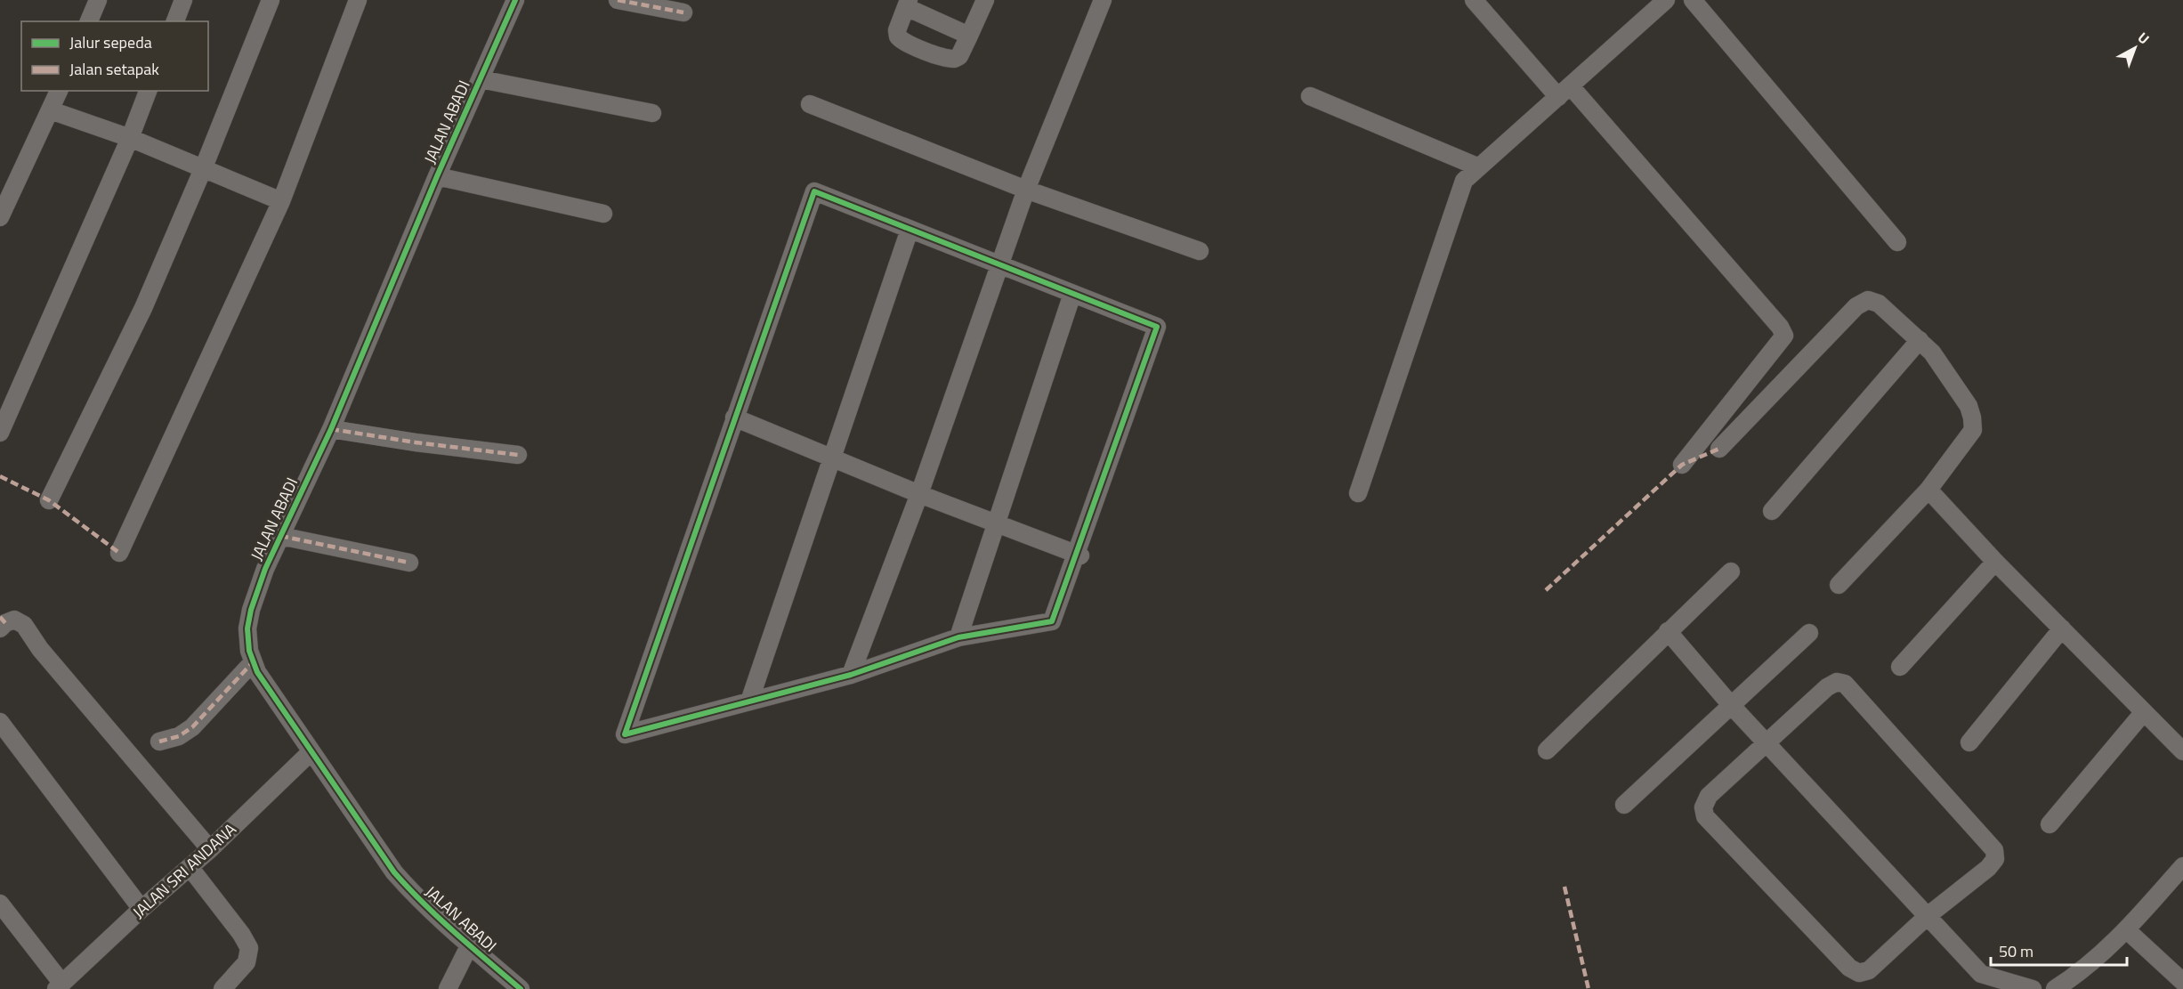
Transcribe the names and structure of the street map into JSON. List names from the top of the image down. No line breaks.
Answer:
{"streets":{"street":["JALAN ABADI","JALAN SRI ANDANA"]},"crossings":[["JALAN ABADI","JALAN SRI ANDANA"]],"legend":["Jalur sepeda","Jalan setapak"],"scale_bar":"50 m","north":"top right"}
